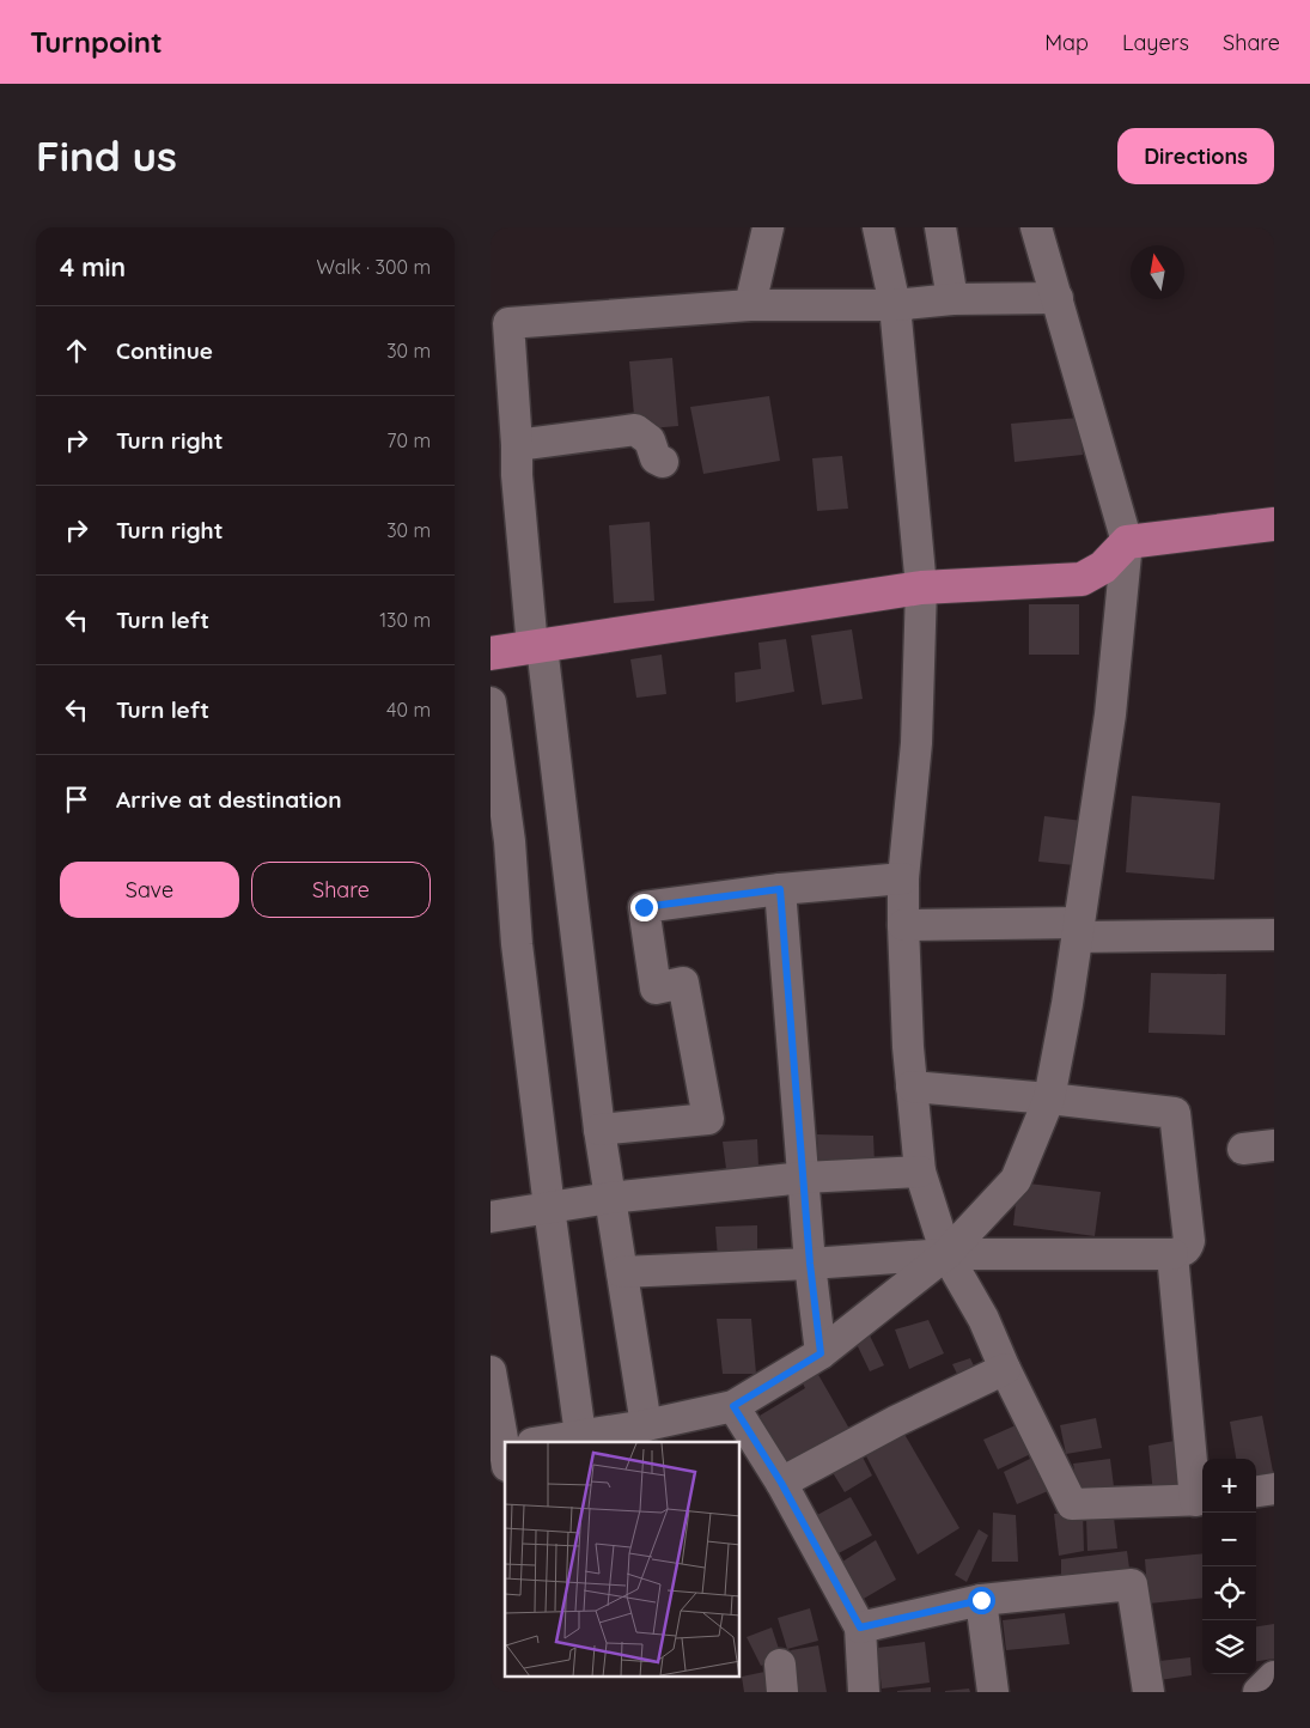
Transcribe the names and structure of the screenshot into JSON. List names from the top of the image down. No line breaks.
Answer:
{"north":"top","page":{"header":"Turnpoint","nav":["Map","Layers","Share"],"buttons":["Directions",["Save","Share"]],"title":"Find us","heading":["4 min","Walk · 300 m"],"list":[["Continue","30 m"],["Turn right","70 m"],["Turn right","30 m"],["Turn left","130 m"],["Turn left","40 m"],"Arrive at destination"],"map_buttons":["+","−"]}}
